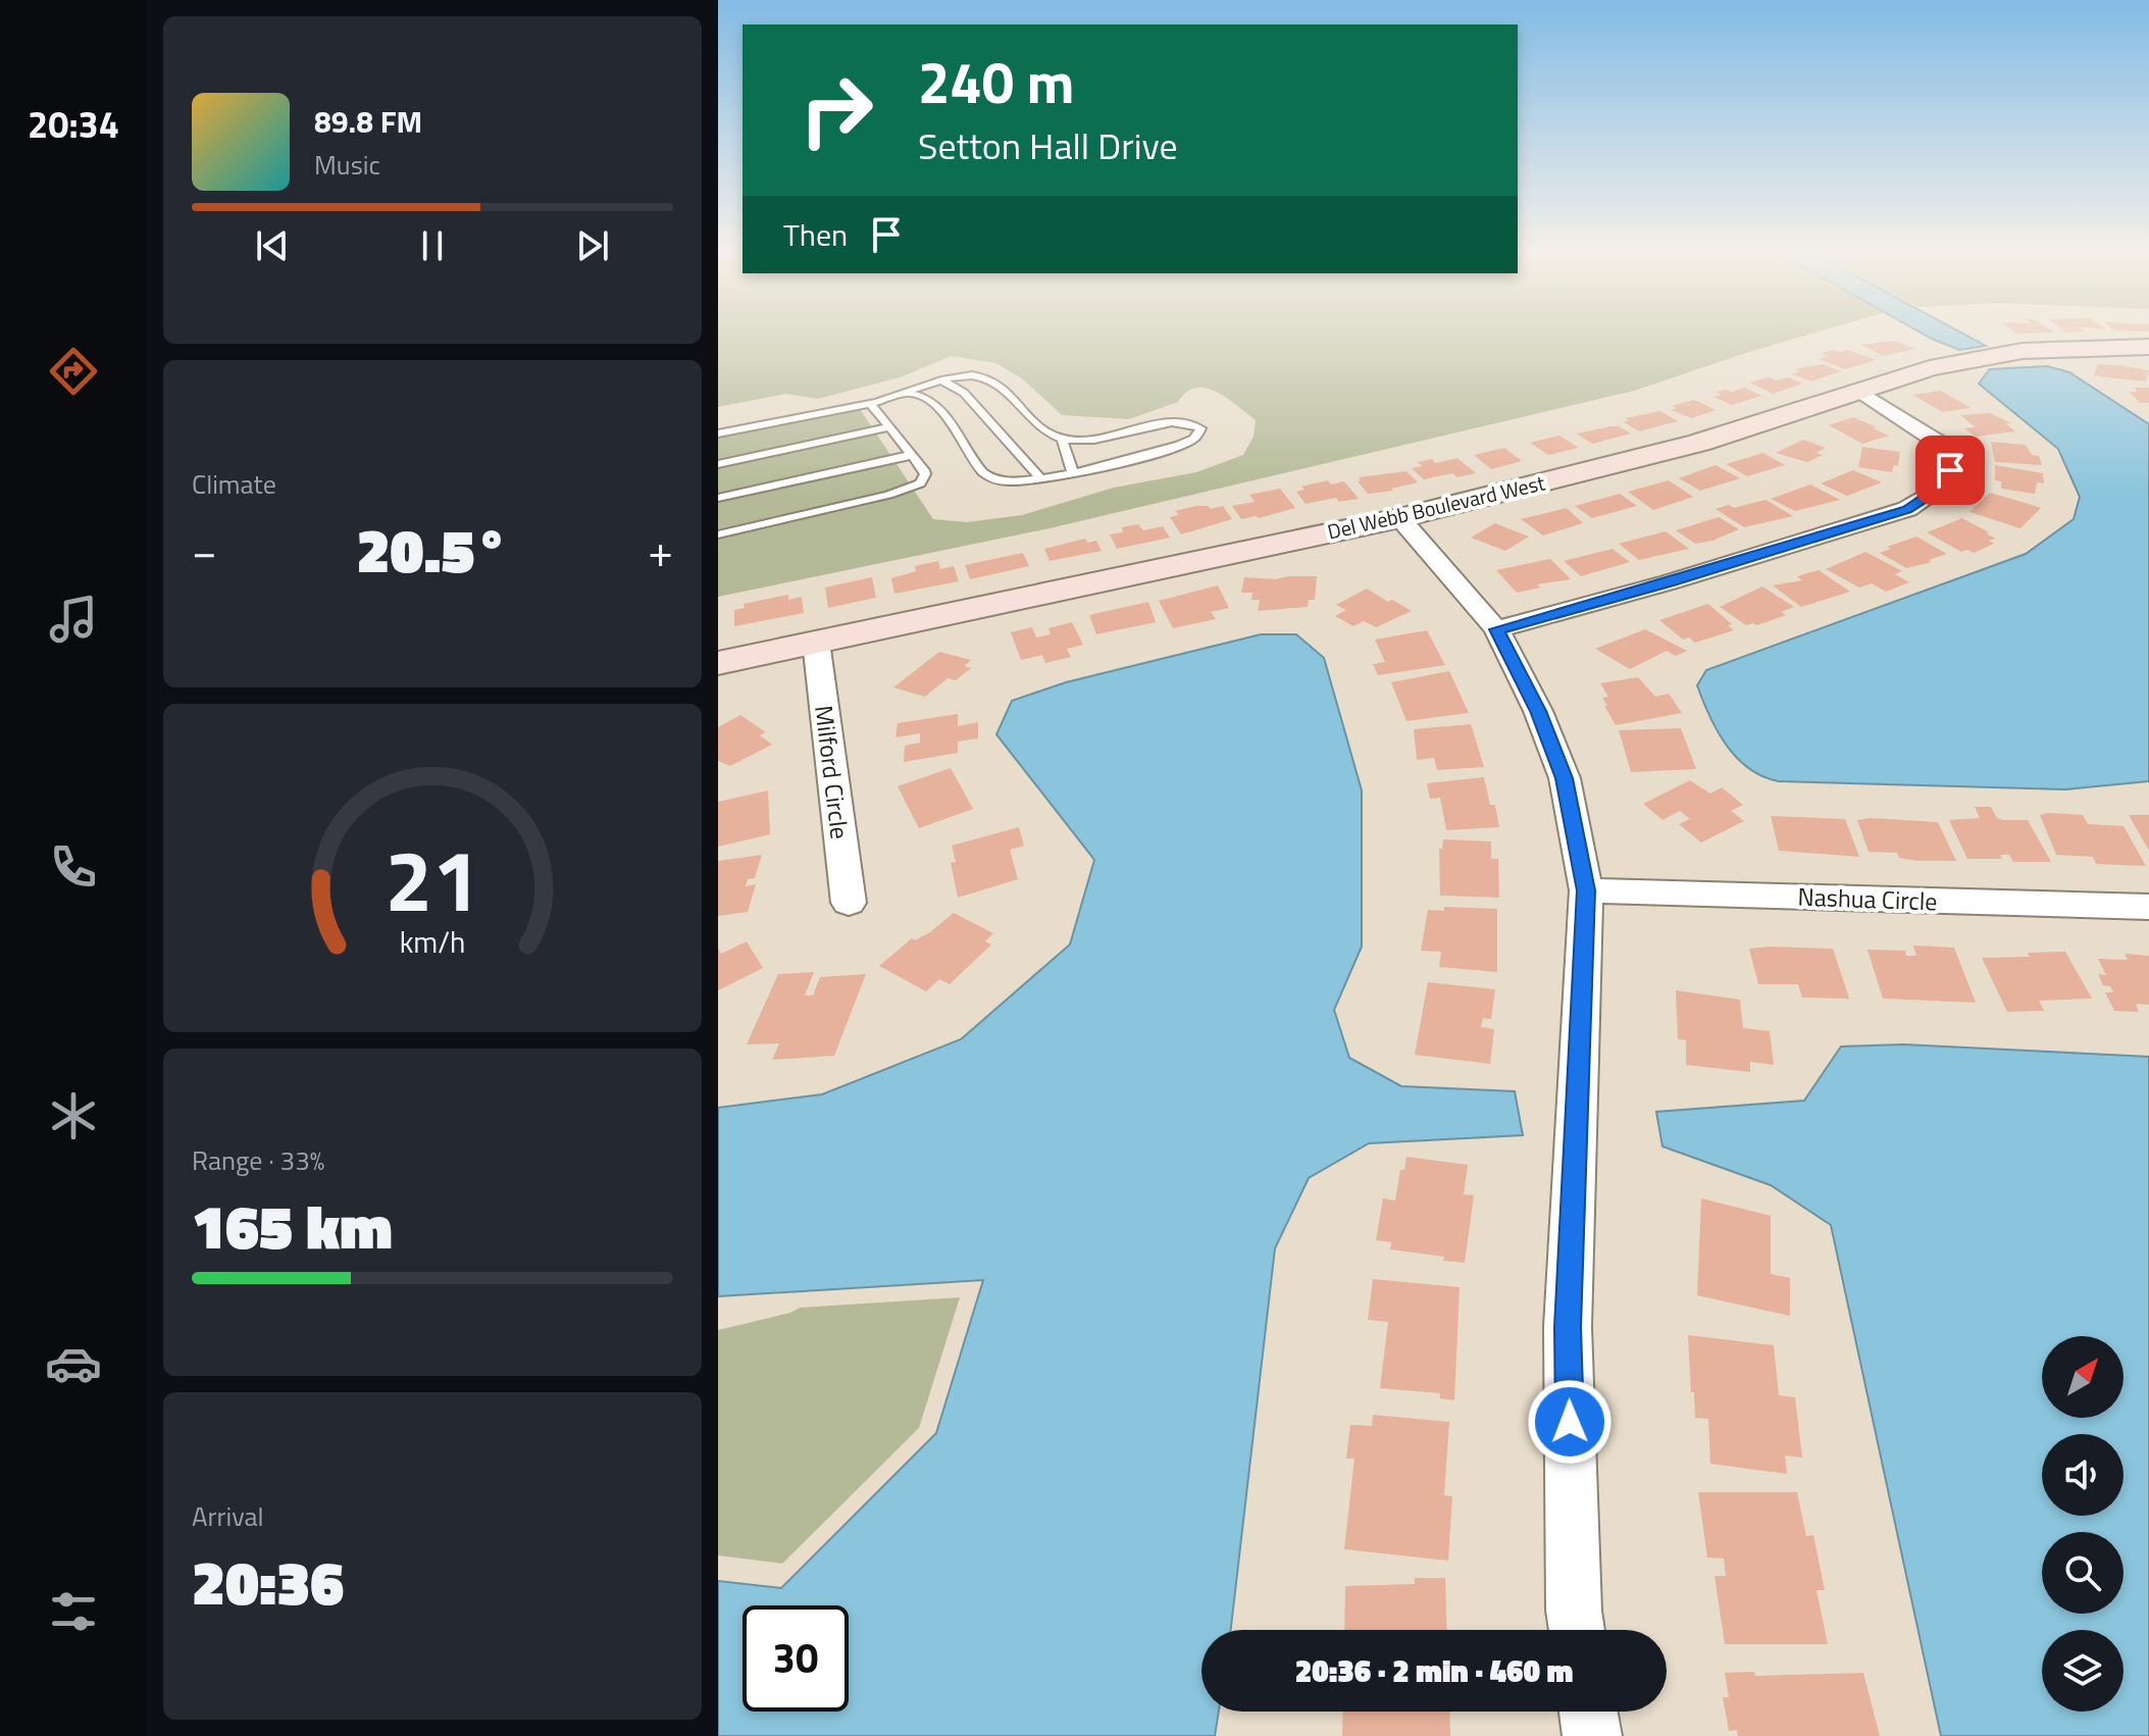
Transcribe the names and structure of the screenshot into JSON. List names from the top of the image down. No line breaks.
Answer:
{"streets":{"street":["Del Webb Boulevard West","Milford Circle","Nashua Circle"]},"crossings":[["Del Webb Boulevard West","Milford Circle"]],"north":"top right","page":{"tabs":"20:34","turn":["240 m","Setton Hall Drive"],"song":["89.8 FM","Music"],"then":"Then","tile":["Climate",["Range · 33%","165 km"],["Arrival","20:36"]],"heat":["−","20.5°","+"],"limit":"30","trip":"20:36 · 2 min · 460 m","gauge":["21","km/h"]}}
